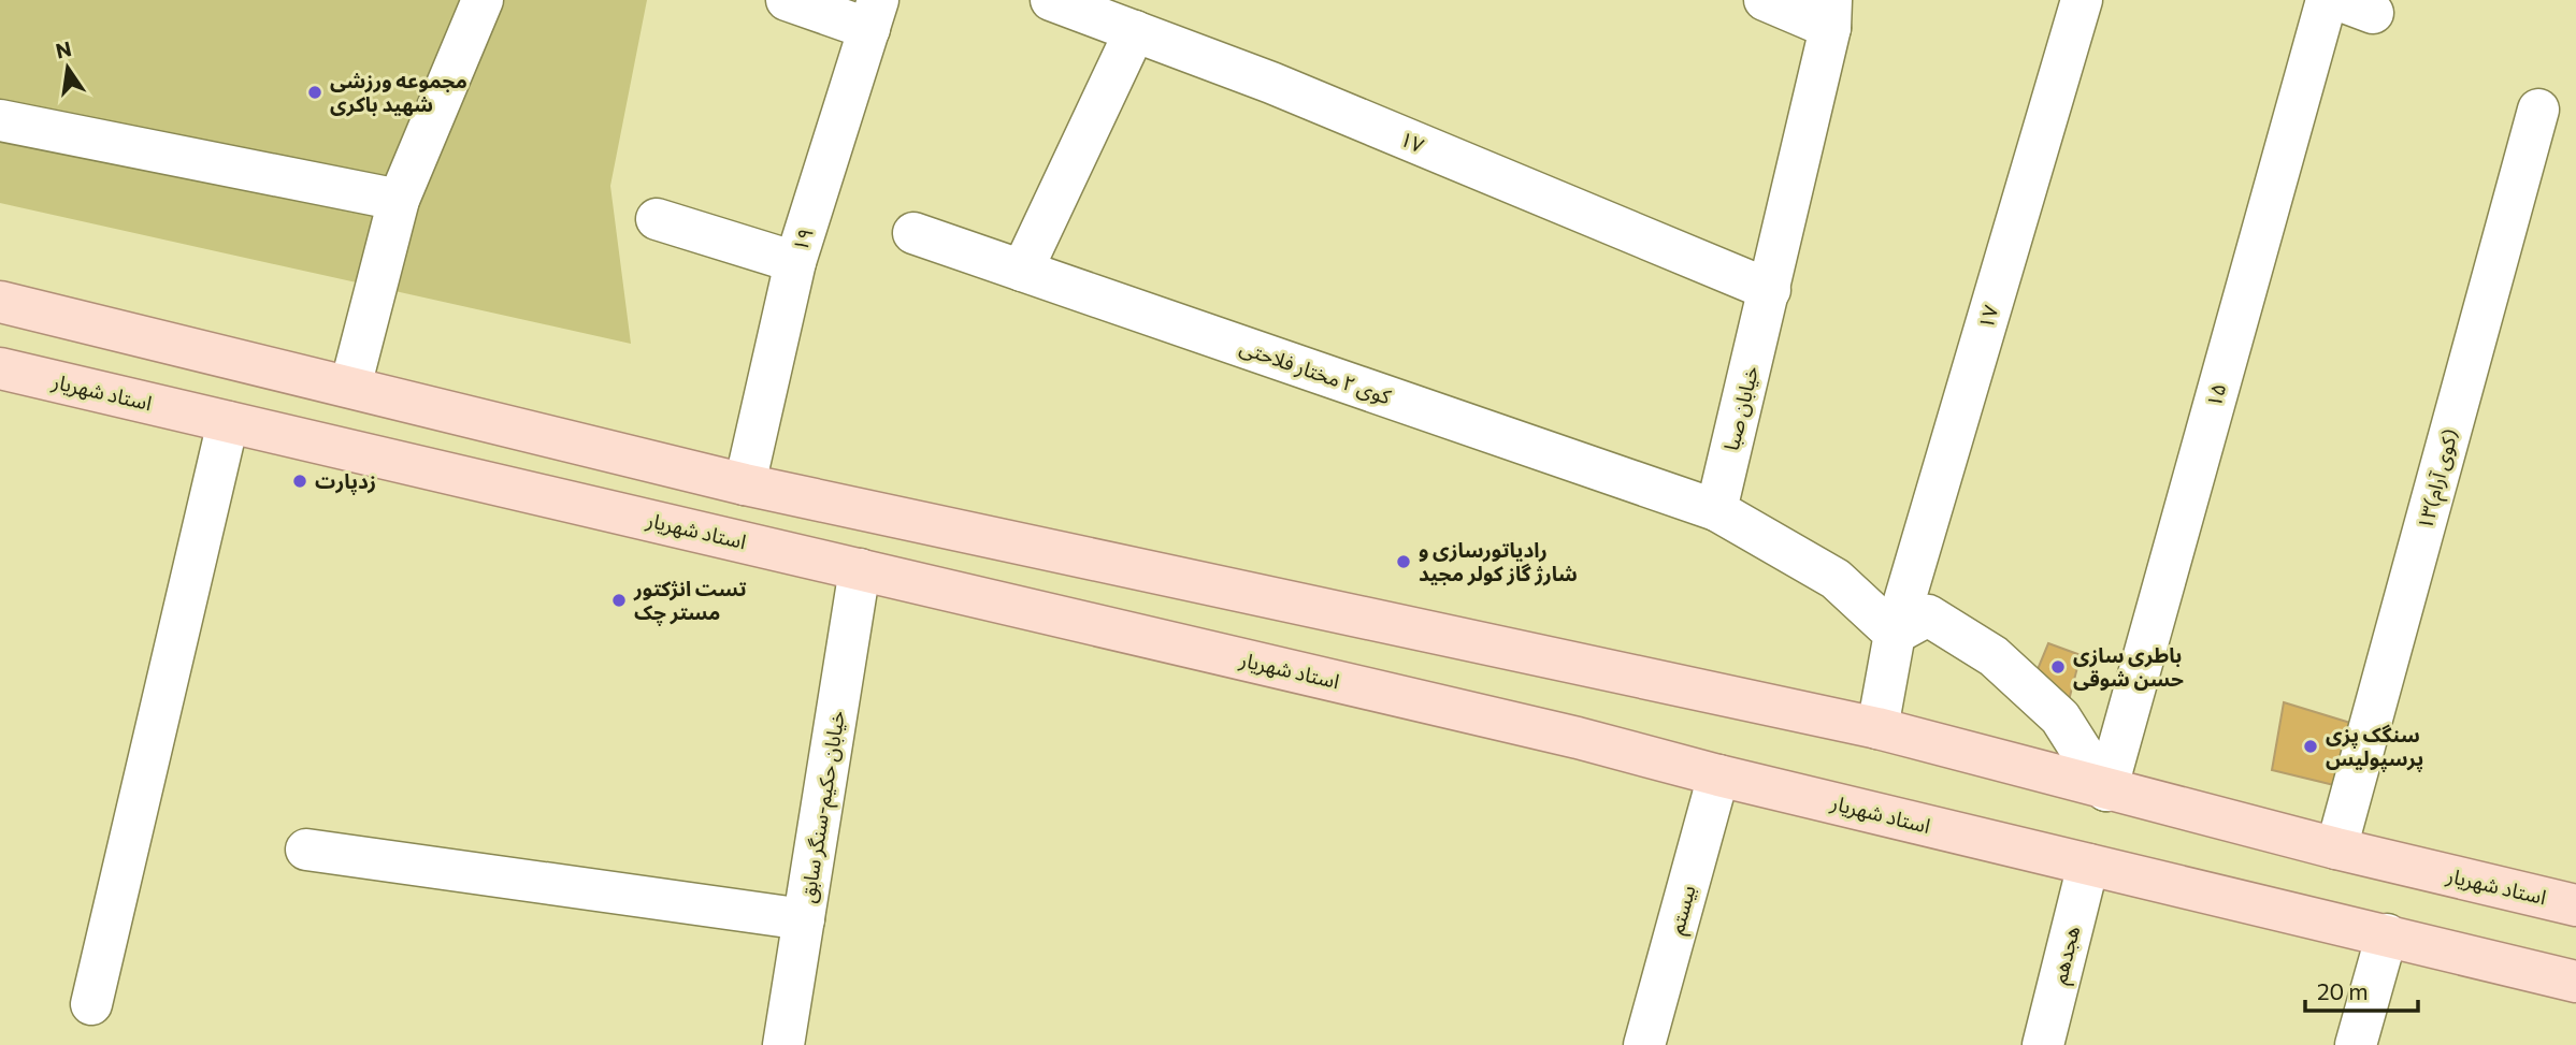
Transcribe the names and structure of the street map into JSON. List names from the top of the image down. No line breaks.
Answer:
{"streets":{"main road":["استاد شهریار"],"street":["۱۷","۱۹","کوی ۲ مختار فلاحتی","۱۵","خیابان صبا","۱۳(کوی آرام)","خیابان حکیم-سنگر سابق","بیستم","هجدهم"]},"crossings":[["۱۷","خیابان صبا"],["۱۹","استاد شهریار"],["کوی ۲ مختار فلاحتی","خیابان صبا"],["استاد شهریار","۱۵"],["استاد شهریار","۱۳(کوی آرام)"],["استاد شهریار","خیابان حکیم-سنگر سابق"],["استاد شهریار","بیستم"],["استاد شهریار","هجدهم"]],"places":["مجموعه ورزشی شهید باکری","زدپارت","رادیاتورسازی و شارژ گاز کولر مجید","تست انژکتور مستر چک","باطری سازی حسن شوقی","سنگک پزی پرسپولیس"],"scale_bar":"20 m","north":"top"}
